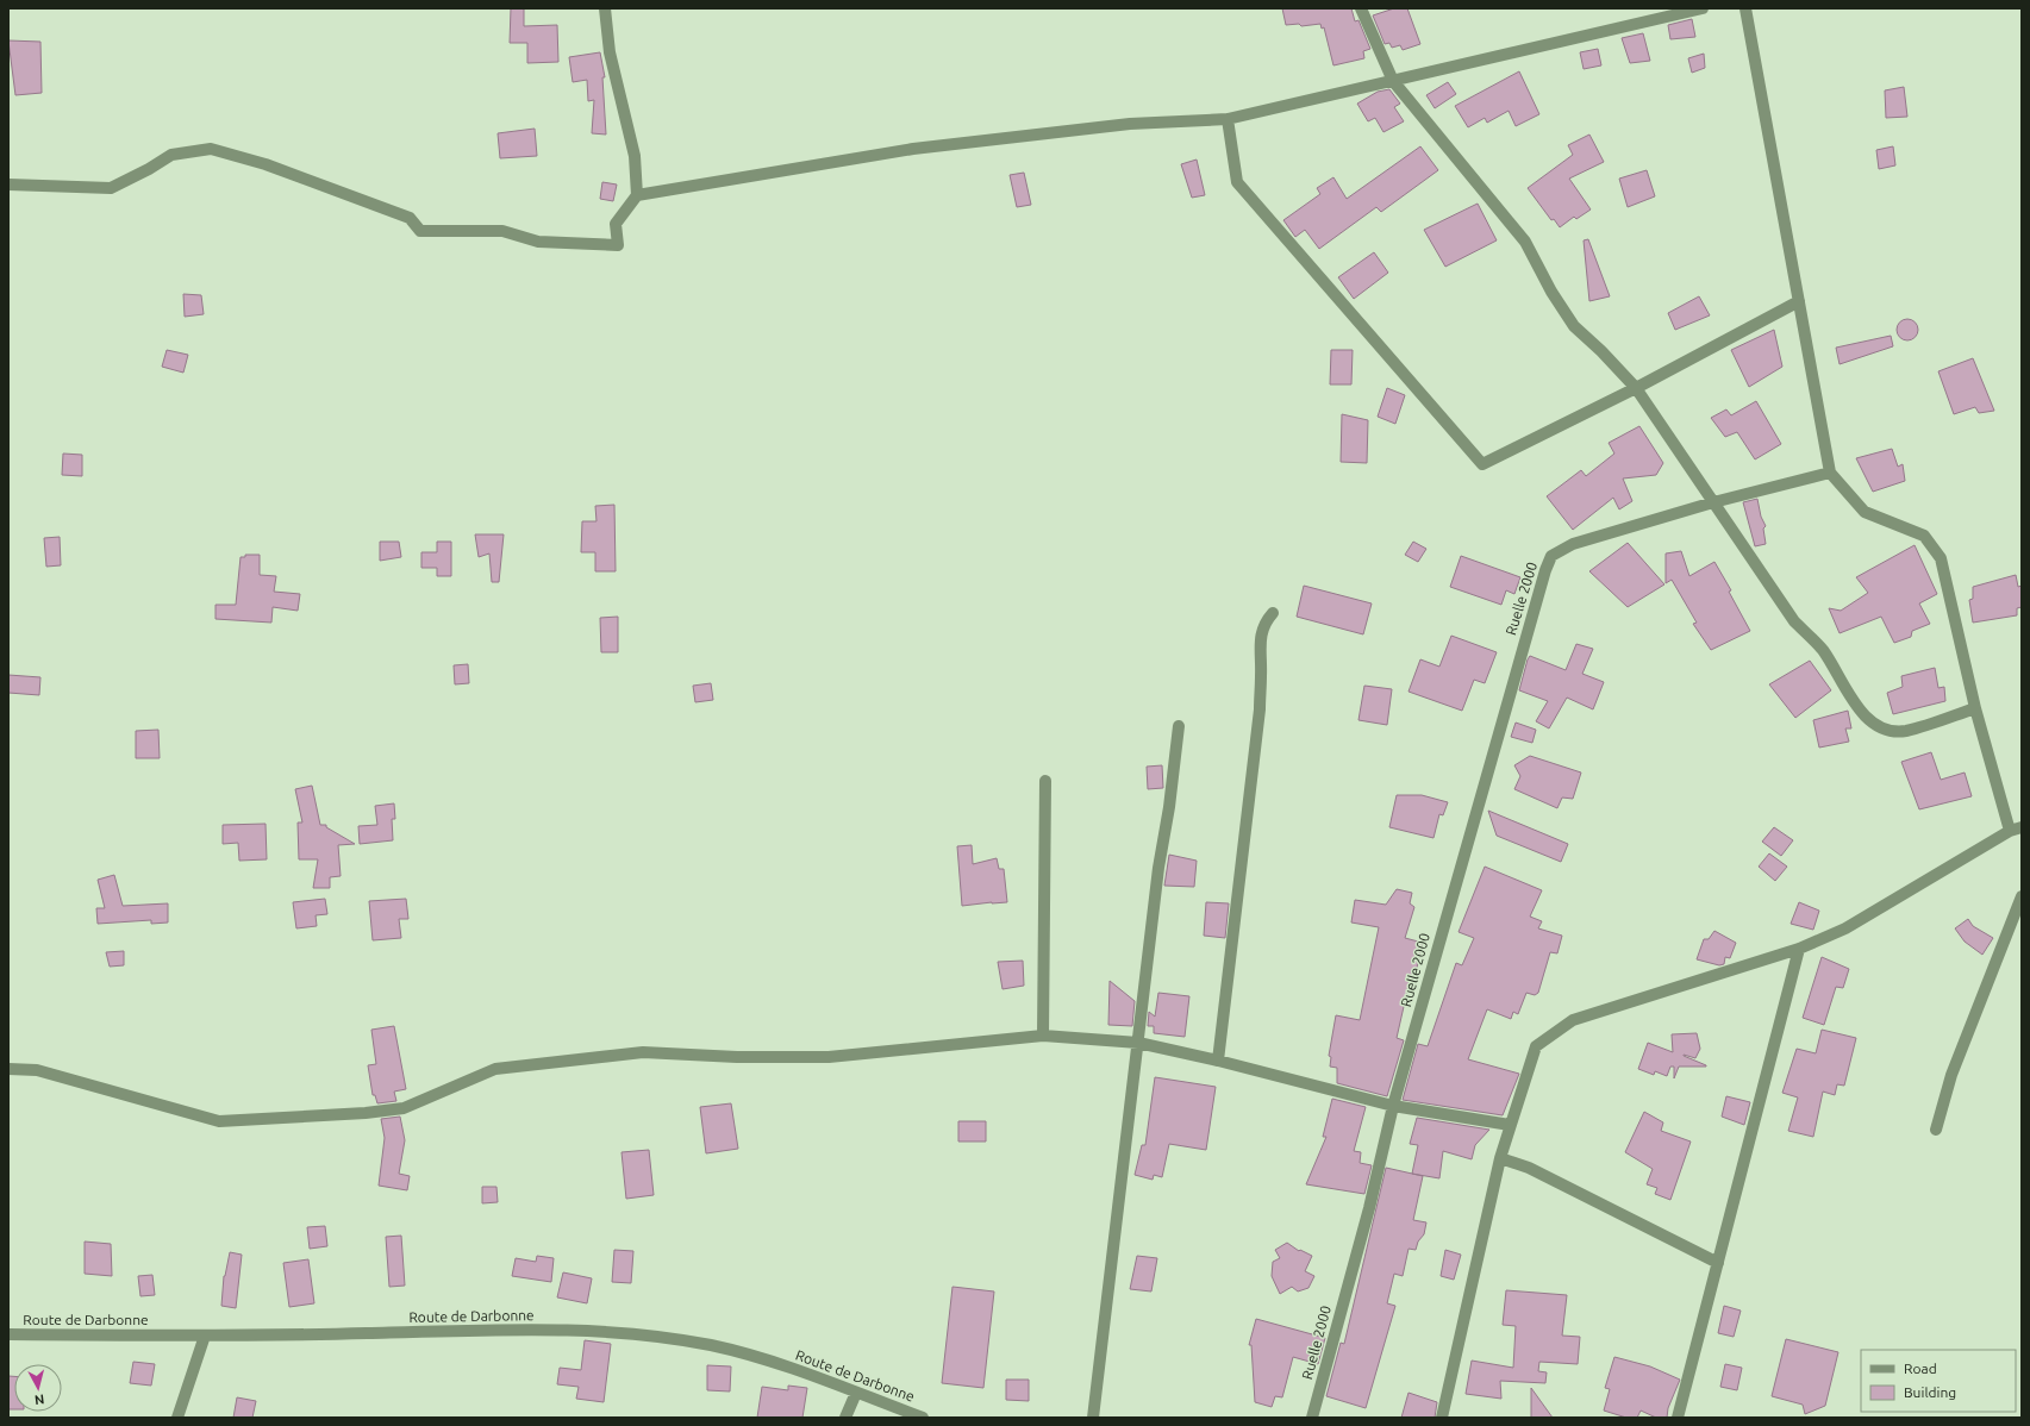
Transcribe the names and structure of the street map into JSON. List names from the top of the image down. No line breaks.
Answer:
{"streets":{"street":["Ruelle 2000","Route de Darbonne"]},"legend":["Road","Building"],"north":"bottom"}
